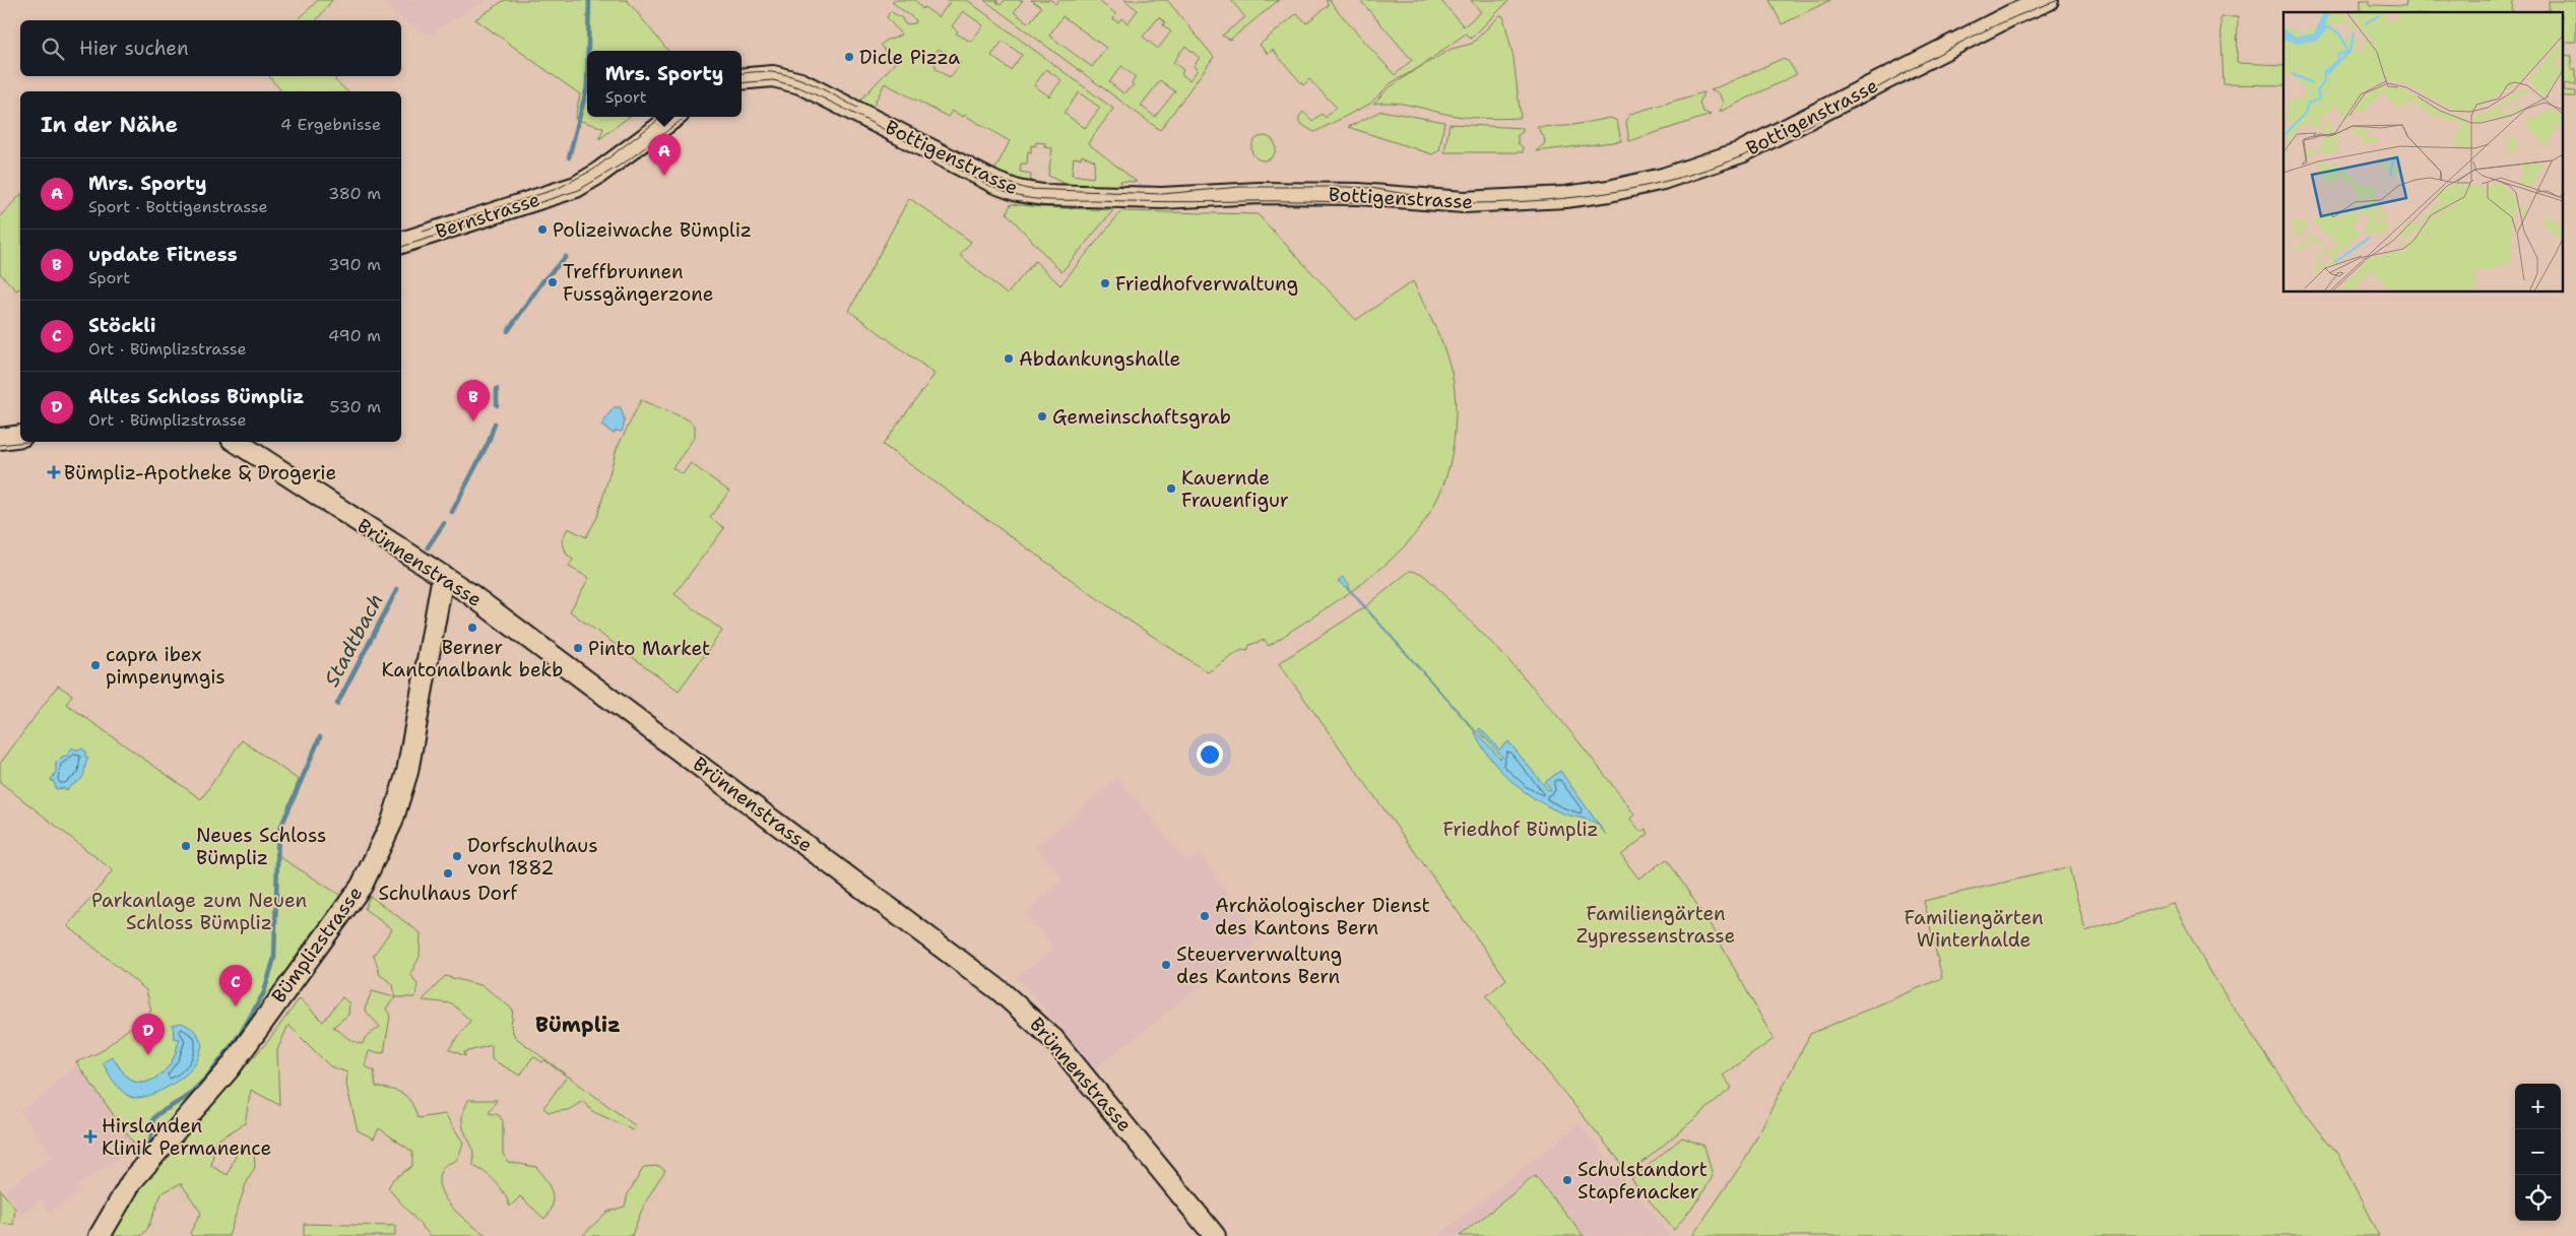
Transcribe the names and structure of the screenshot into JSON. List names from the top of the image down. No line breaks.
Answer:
{"streets":{"street":["Bottigenstrasse","Bernstrasse","Brünnenstrasse","Bümplizstrasse"]},"crossings":[["Brünnenstrasse","Bümplizstrasse"]],"districts":["Bümpliz"],"water":["Stadtbach"],"parks":["Friedhof Bümpliz","Parkanlage zum Neuen Schloss Bümpliz","Familiengärten Zypressenstrasse","Familiengärten Winterhalde"],"places":{"other":["Dicle Pizza","Polizeiwache Bümpliz","Treffbrunnen Fussgängerzone","Friedhofverwaltung","Abdankungshalle","Gemeinschaftsgrab","Kauernde Frauenfigur","Berner Kantonalbank bekb","Pinto Market","capra ibex pimpenymgis","Neues Schloss Bümpliz","Dorfschulhaus von 1882","Schulhaus Dorf","Archäologischer Dienst des Kantons Bern","Steuerverwaltung des Kantons Bern","Schulstandort Stapfenacker"],"health":["Bümpliz-Apotheke & Drogerie","Hirslanden Klinik Permanence"]},"page":{"search":"Hier suchen","popup":["Mrs. Sporty","Sport"],"heading":["In der Nähe","4 Ergebnisse"],"pins":["A","B","C","D"],"list":[{"mark":"A","name":"Mrs. Sporty","note":"Sport · Bottigenstrasse","value":"380 m"},{"mark":"B","name":"update Fitness","note":"Sport","value":"390 m"},{"mark":"C","name":"Stöckli","note":"Ort · Bümplizstrasse","value":"490 m"},{"mark":"D","name":"Altes Schloss Bümpliz","note":"Ort · Bümplizstrasse","value":"530 m"}],"map_buttons":["+","−"]}}
